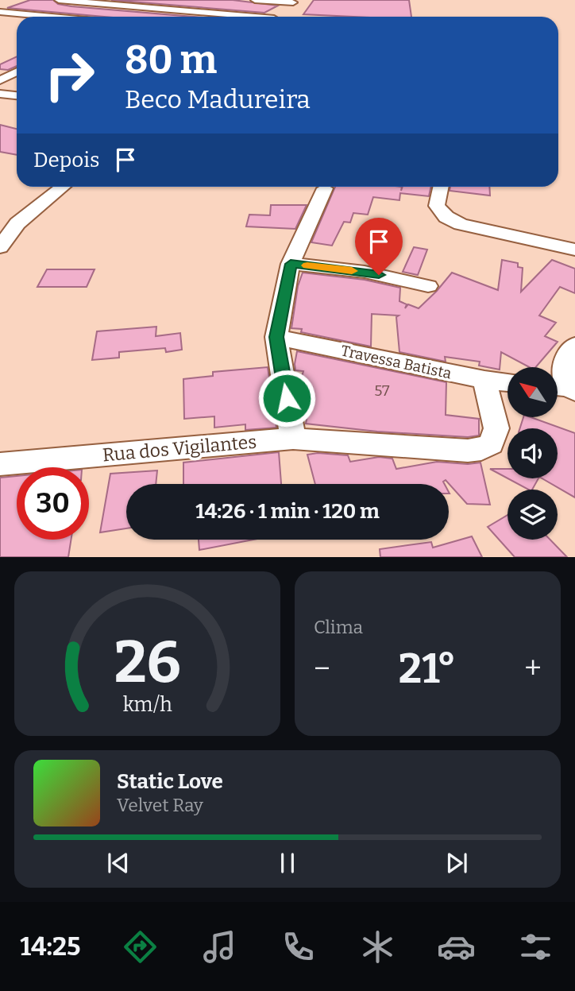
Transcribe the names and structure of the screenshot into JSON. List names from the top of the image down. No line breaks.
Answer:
{"streets":{"street":["Travessa Batista","Rua dos Vigilantes"]},"crossings":[["Travessa Batista","Rua dos Vigilantes"]],"house_numbers":["57"],"north":"top left","page":{"turn":["80 m","Beco Madureira"],"then":"Depois","limit":"30","trip":"14:26 · 1 min · 120 m","tile":"Clima","heat":["−","21°","+"],"song":["Static Love","Velvet Ray"],"tabs":"14:25","gauge":["26","km/h"]}}
